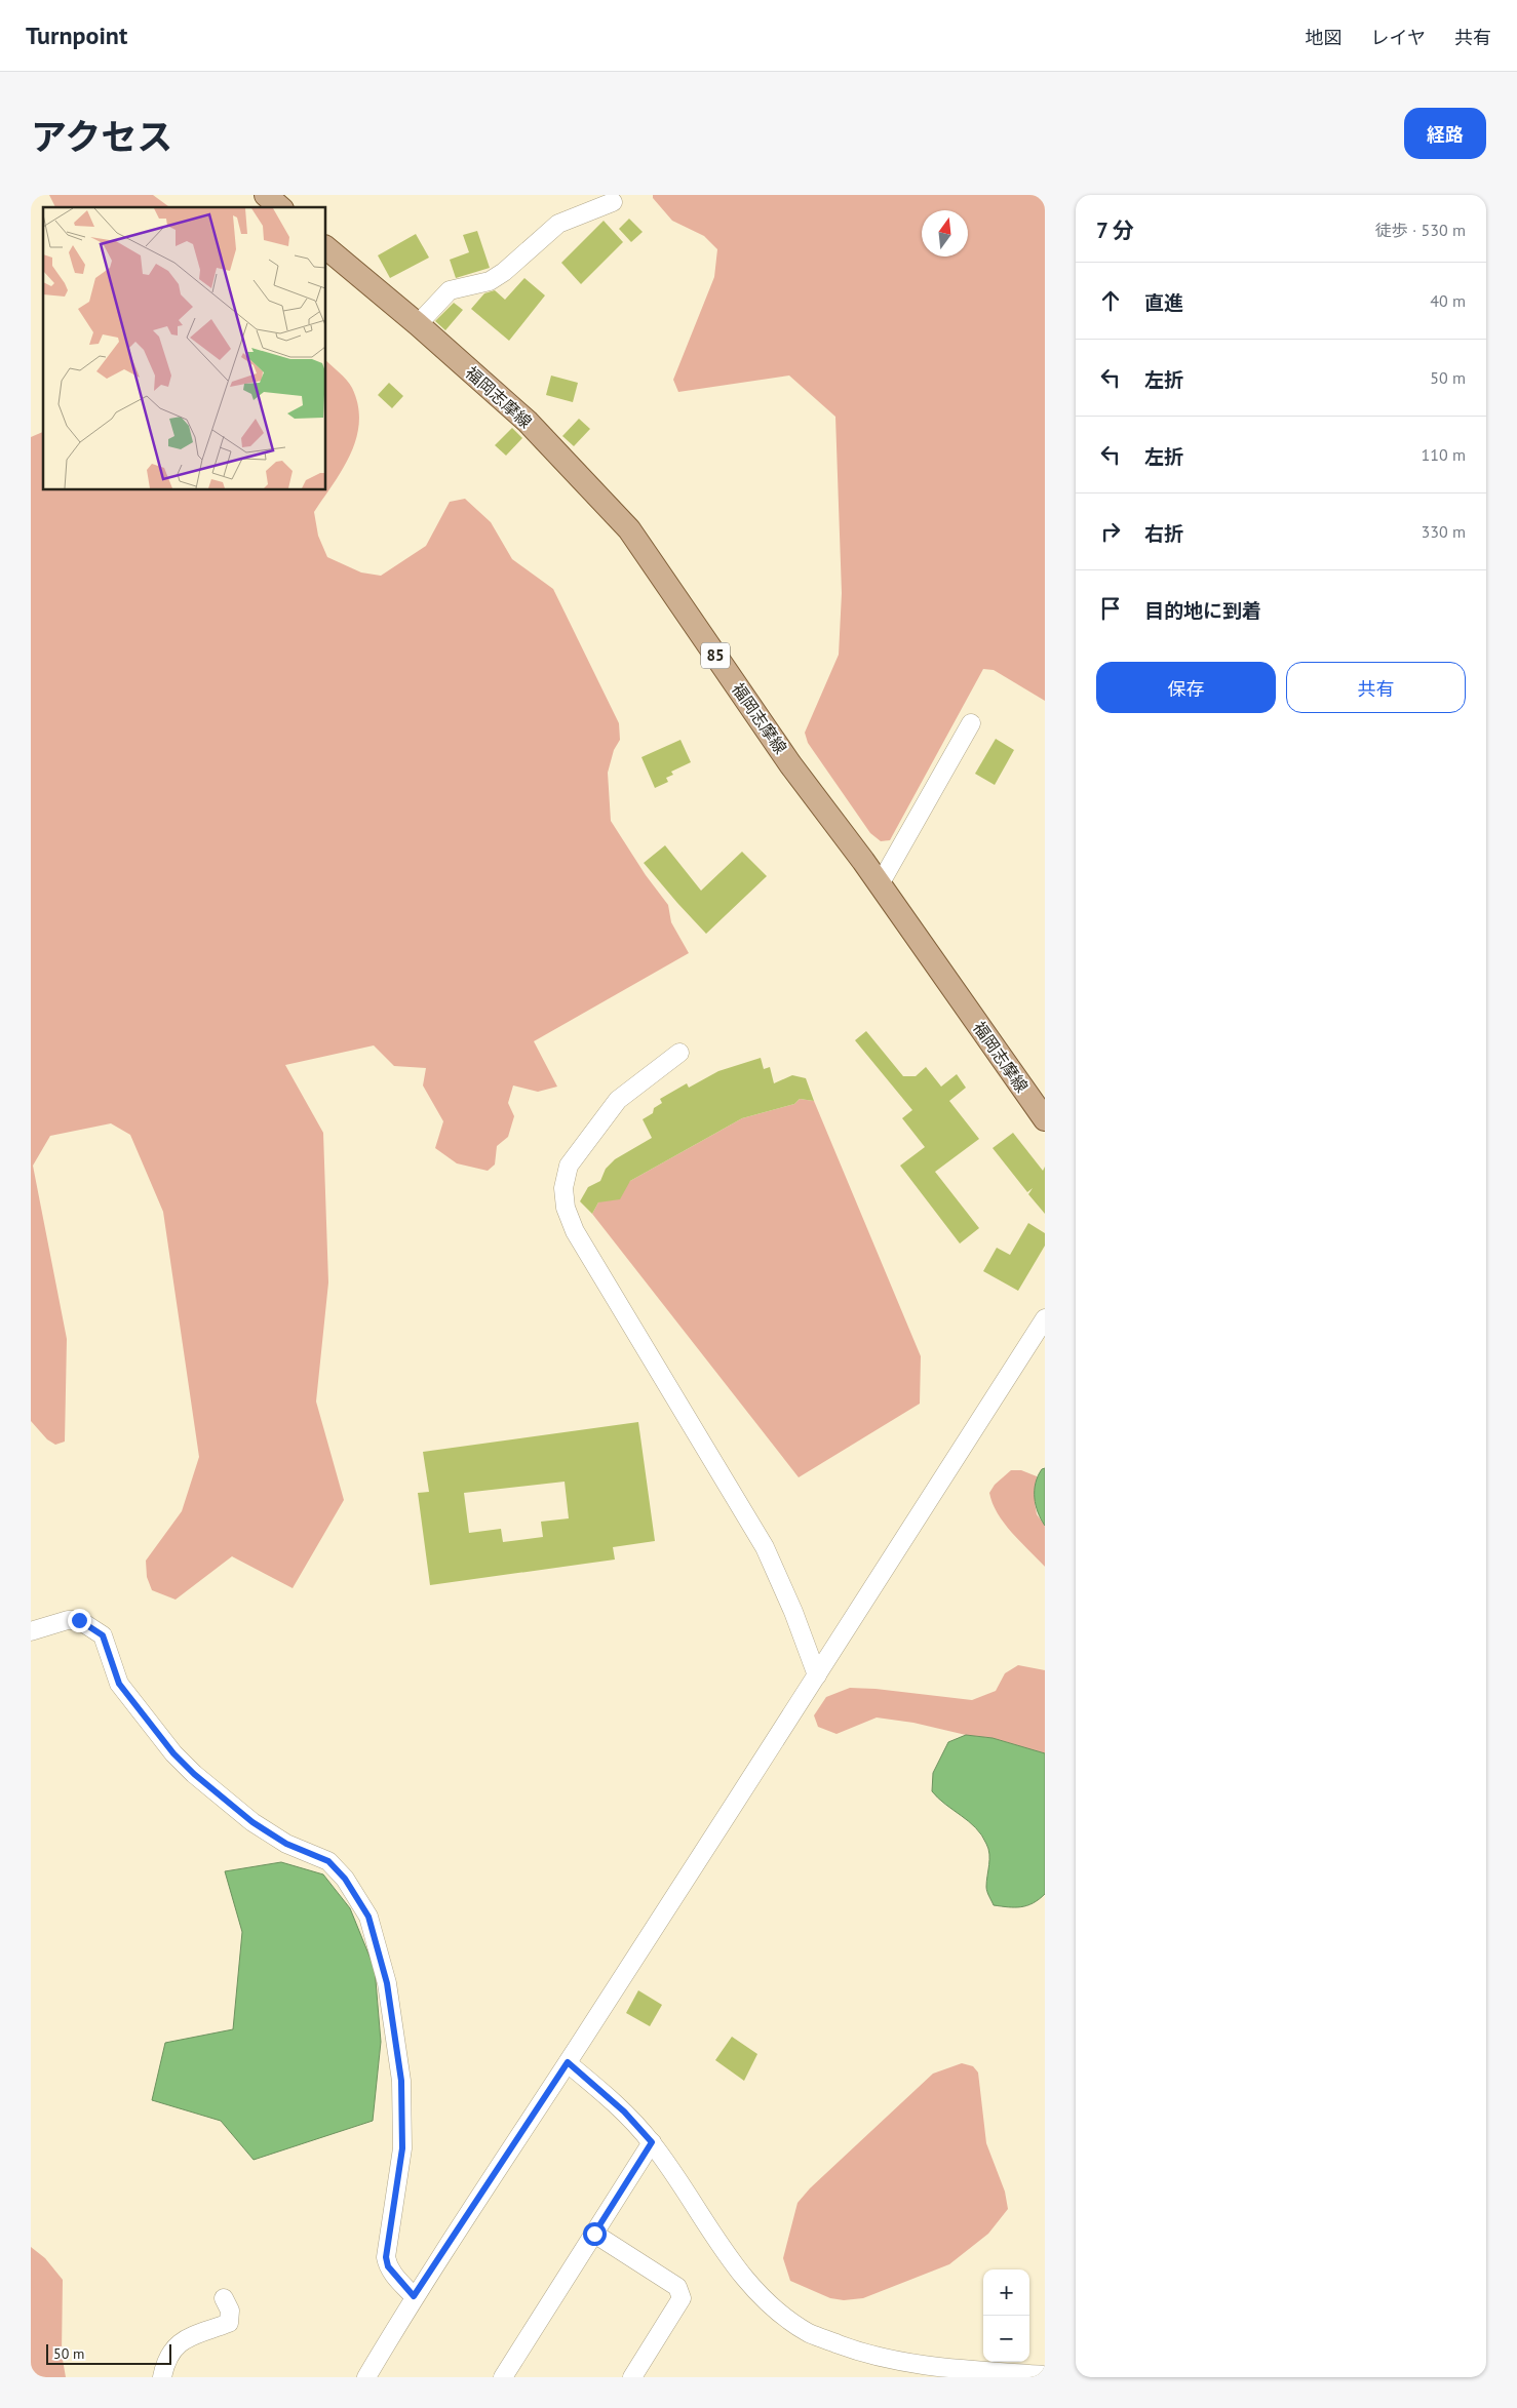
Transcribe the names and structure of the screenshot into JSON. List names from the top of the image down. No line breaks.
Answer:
{"streets":{"main road":["福岡志摩線","85"]},"scale_bar":"50 m","north":"top","page":{"header":"Turnpoint","nav":["地図","レイヤ","共有"],"title":"アクセス","buttons":["経路",["保存","共有"]],"heading":["7 分","徒歩 · 530 m"],"list":[["直進","40 m"],["左折","50 m"],["左折","110 m"],["右折","330 m"],"目的地に到着"],"map_buttons":["+","−"],"scale":"50 m"}}
